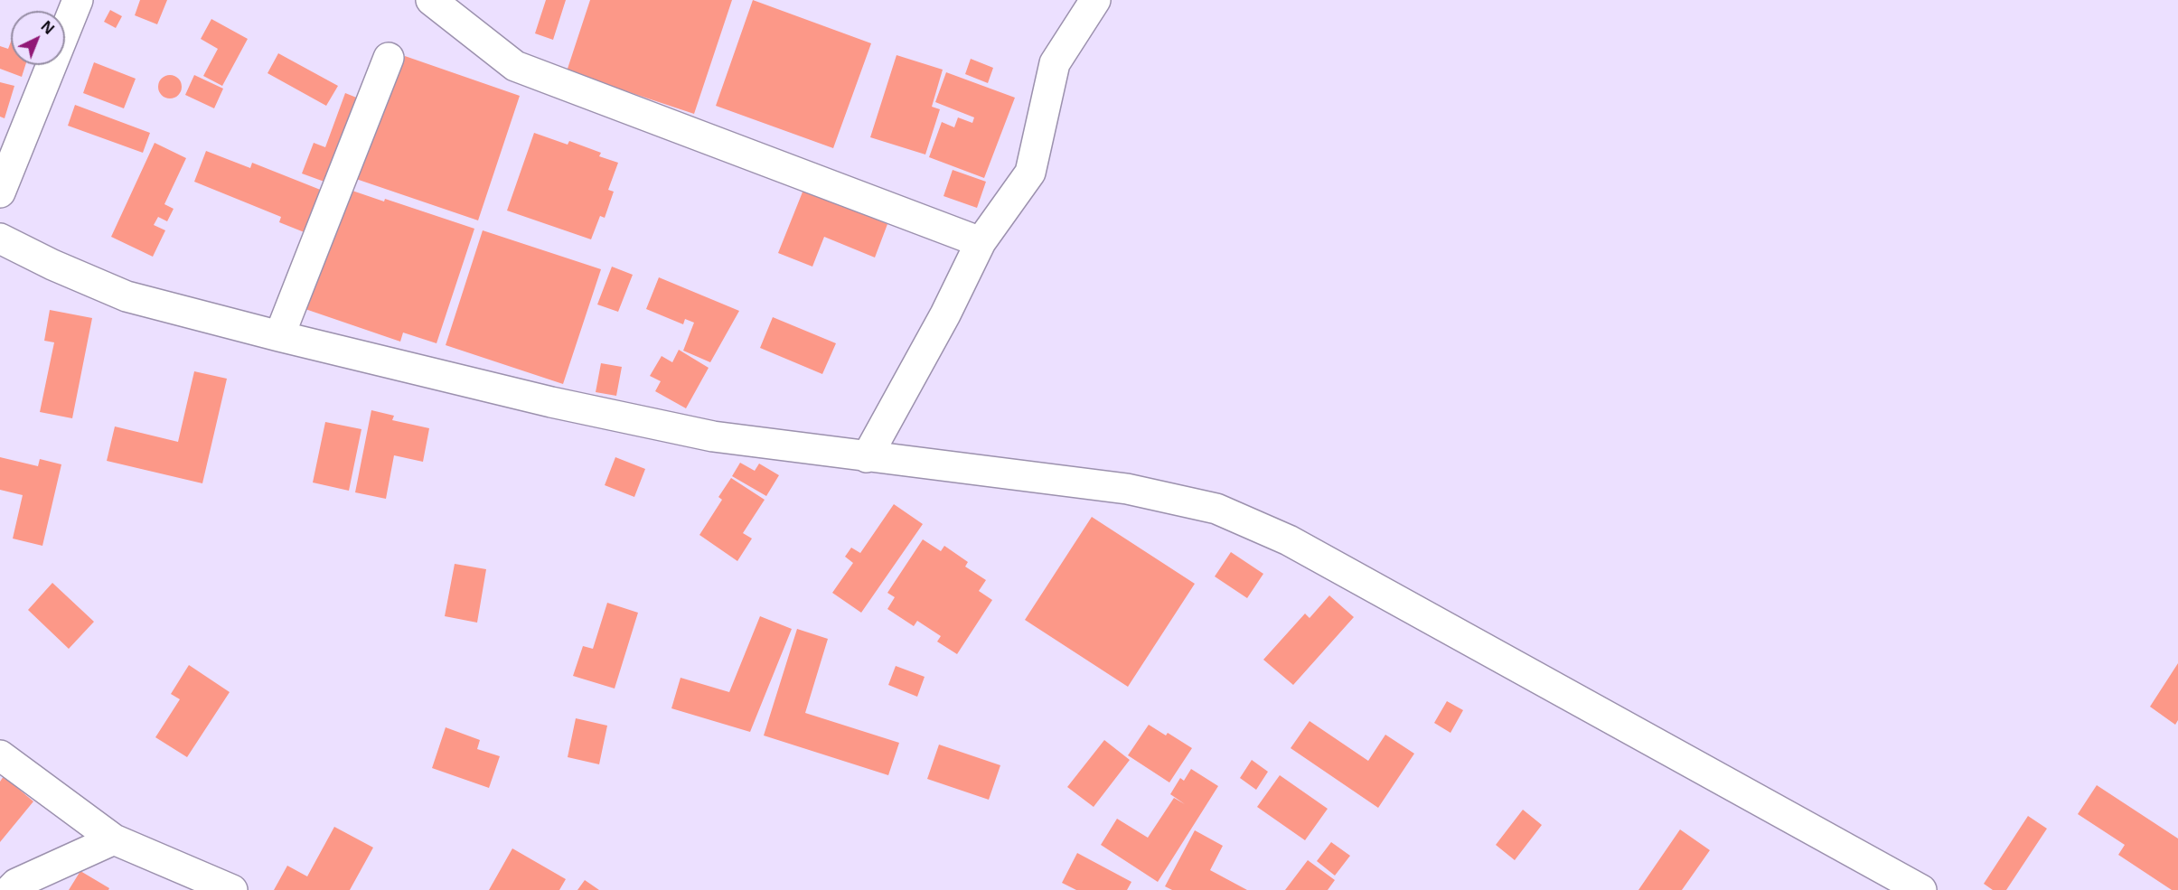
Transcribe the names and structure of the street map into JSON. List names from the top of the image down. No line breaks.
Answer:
{"north":"top right"}
